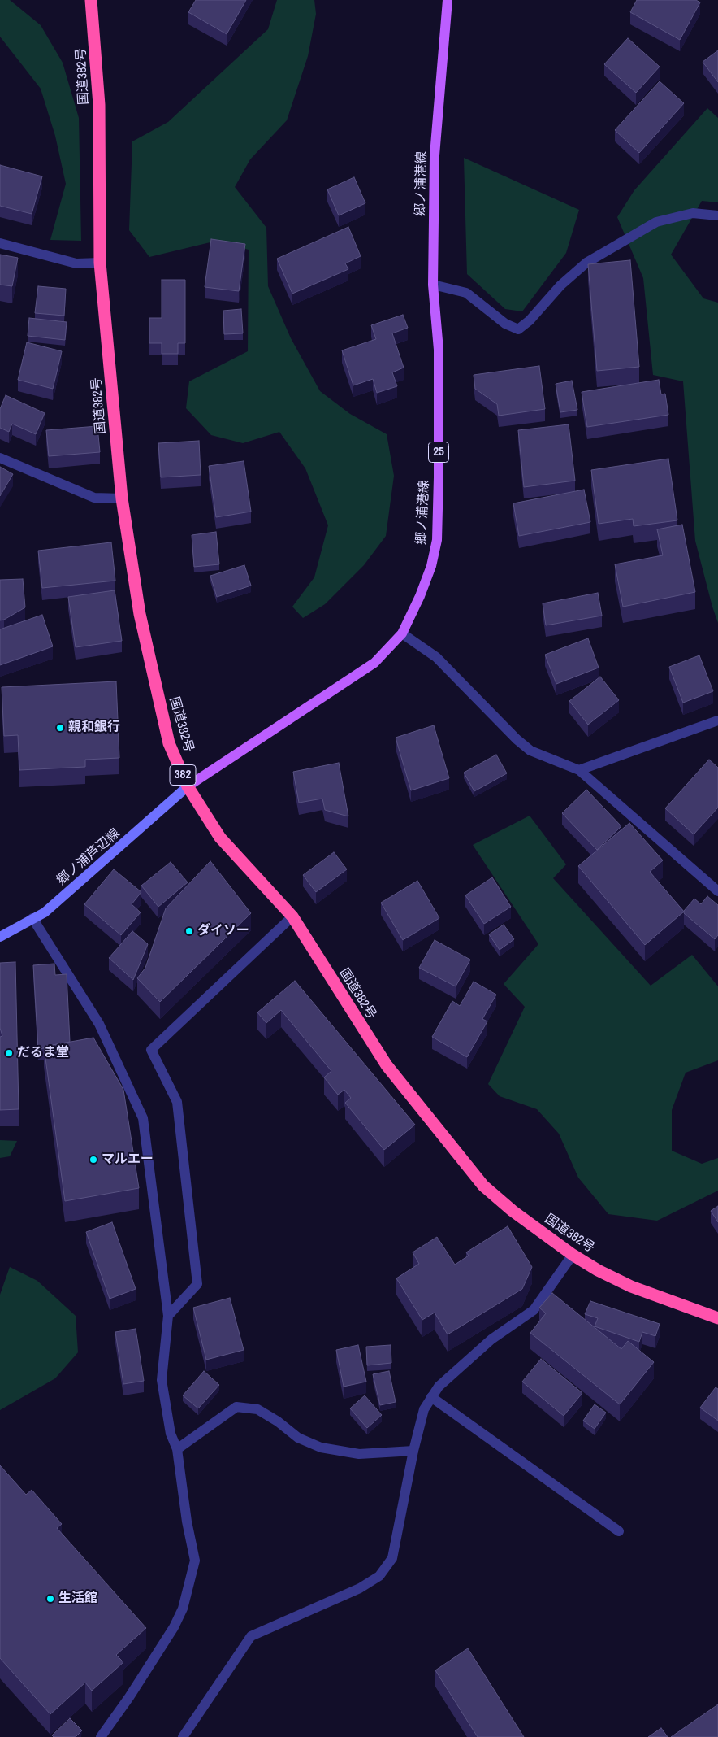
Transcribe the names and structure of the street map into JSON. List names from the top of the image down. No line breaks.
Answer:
{"streets":{"highway":["国道382号","382"],"main road":["郷ノ浦港線","25","郷ノ浦芦辺線"]},"crossings":[["国道382号","郷ノ浦港線"],["国道382号","郷ノ浦芦辺線"],["郷ノ浦港線","郷ノ浦芦辺線"]],"places":["親和銀行","ダイソー","だるま堂","マルエー","生活館"]}
